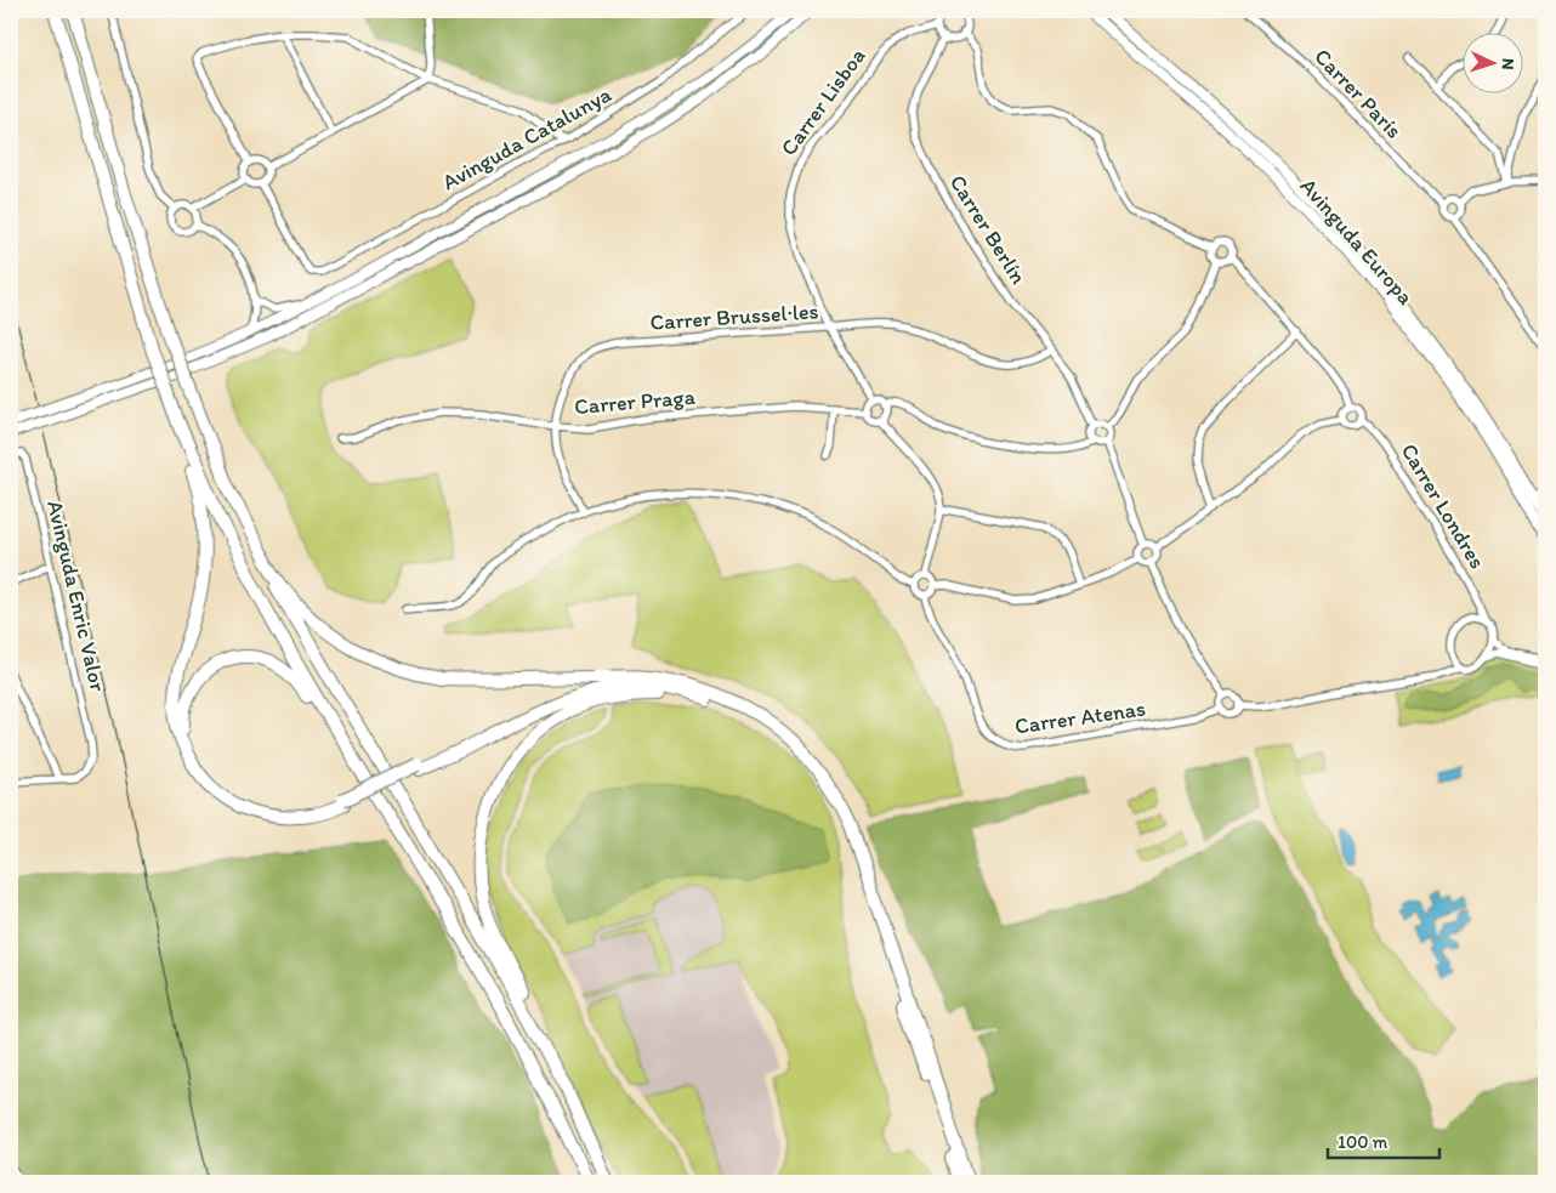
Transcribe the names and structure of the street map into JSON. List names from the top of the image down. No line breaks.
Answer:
{"streets":{"main road":["Avinguda Europa"],"street":["Carrer París","Carrer Lisboa","Avinguda Catalunya","Carrer Berlín","Carrer Brussel·les","Carrer Praga","Carrer Londres","Avinguda Enric Valor","Carrer Atenas"]},"crossings":[["Carrer Lisboa","Carrer Berlín"],["Carrer Lisboa","Carrer Brussel·les"],["Carrer Lisboa","Carrer Praga"],["Carrer Berlín","Carrer Brussel·les"],["Carrer Brussel·les","Carrer Praga"]],"scale_bar":"100 m","north":"right"}
